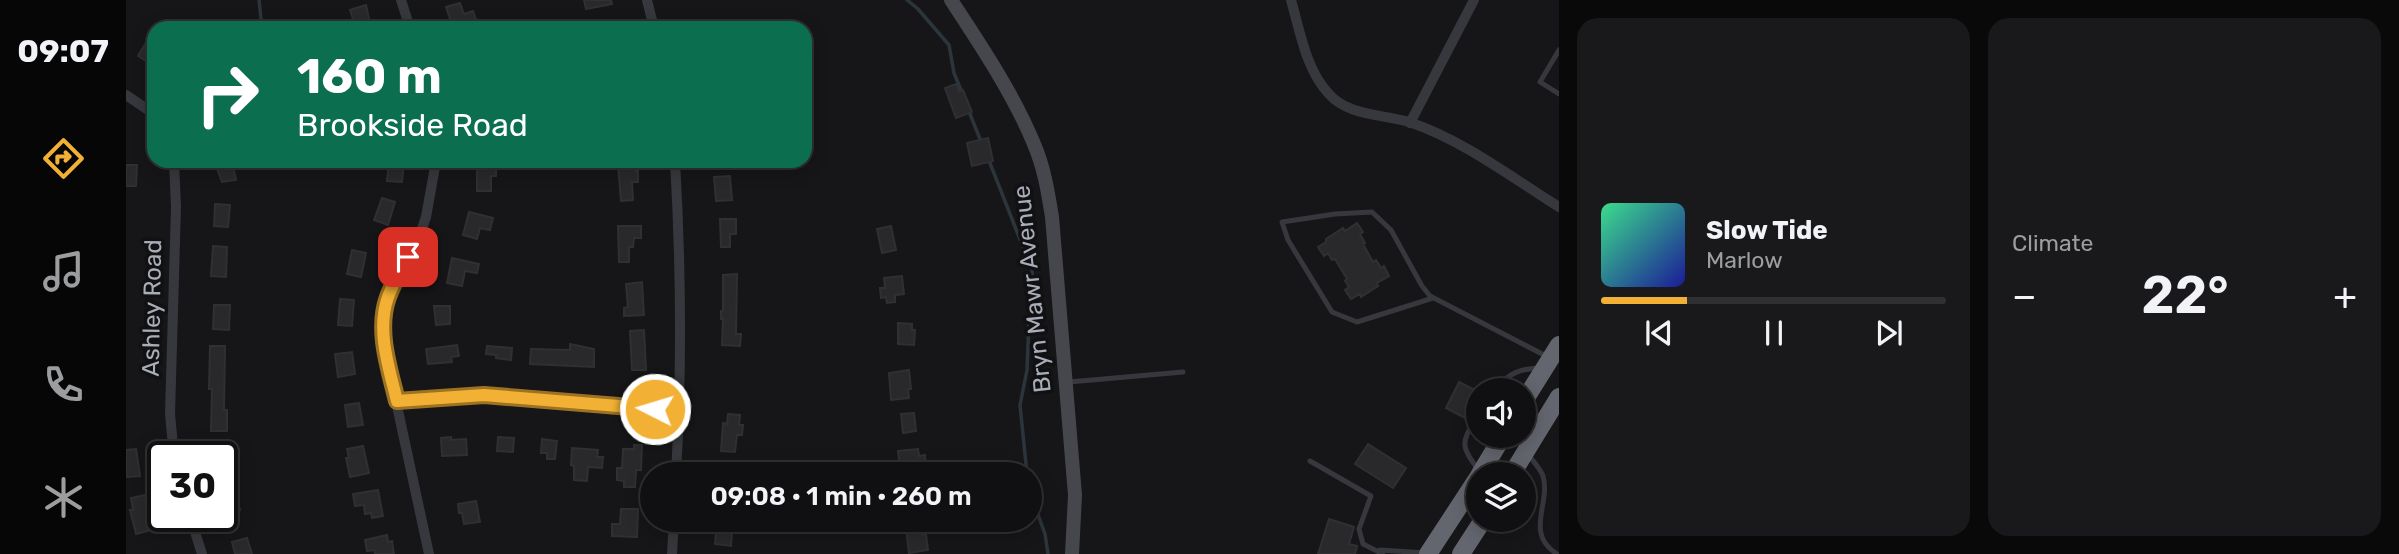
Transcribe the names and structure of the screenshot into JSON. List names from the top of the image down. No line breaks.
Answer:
{"streets":{"main road":["Bryn Mawr Avenue"],"street":["Ashley Road"]},"page":{"tabs":"09:07","tile":"Climate","turn":["160 m","Brookside Road"],"song":["Slow Tide","Marlow"],"heat":["−","22°","+"],"limit":"30","trip":"09:08 · 1 min · 260 m"}}
